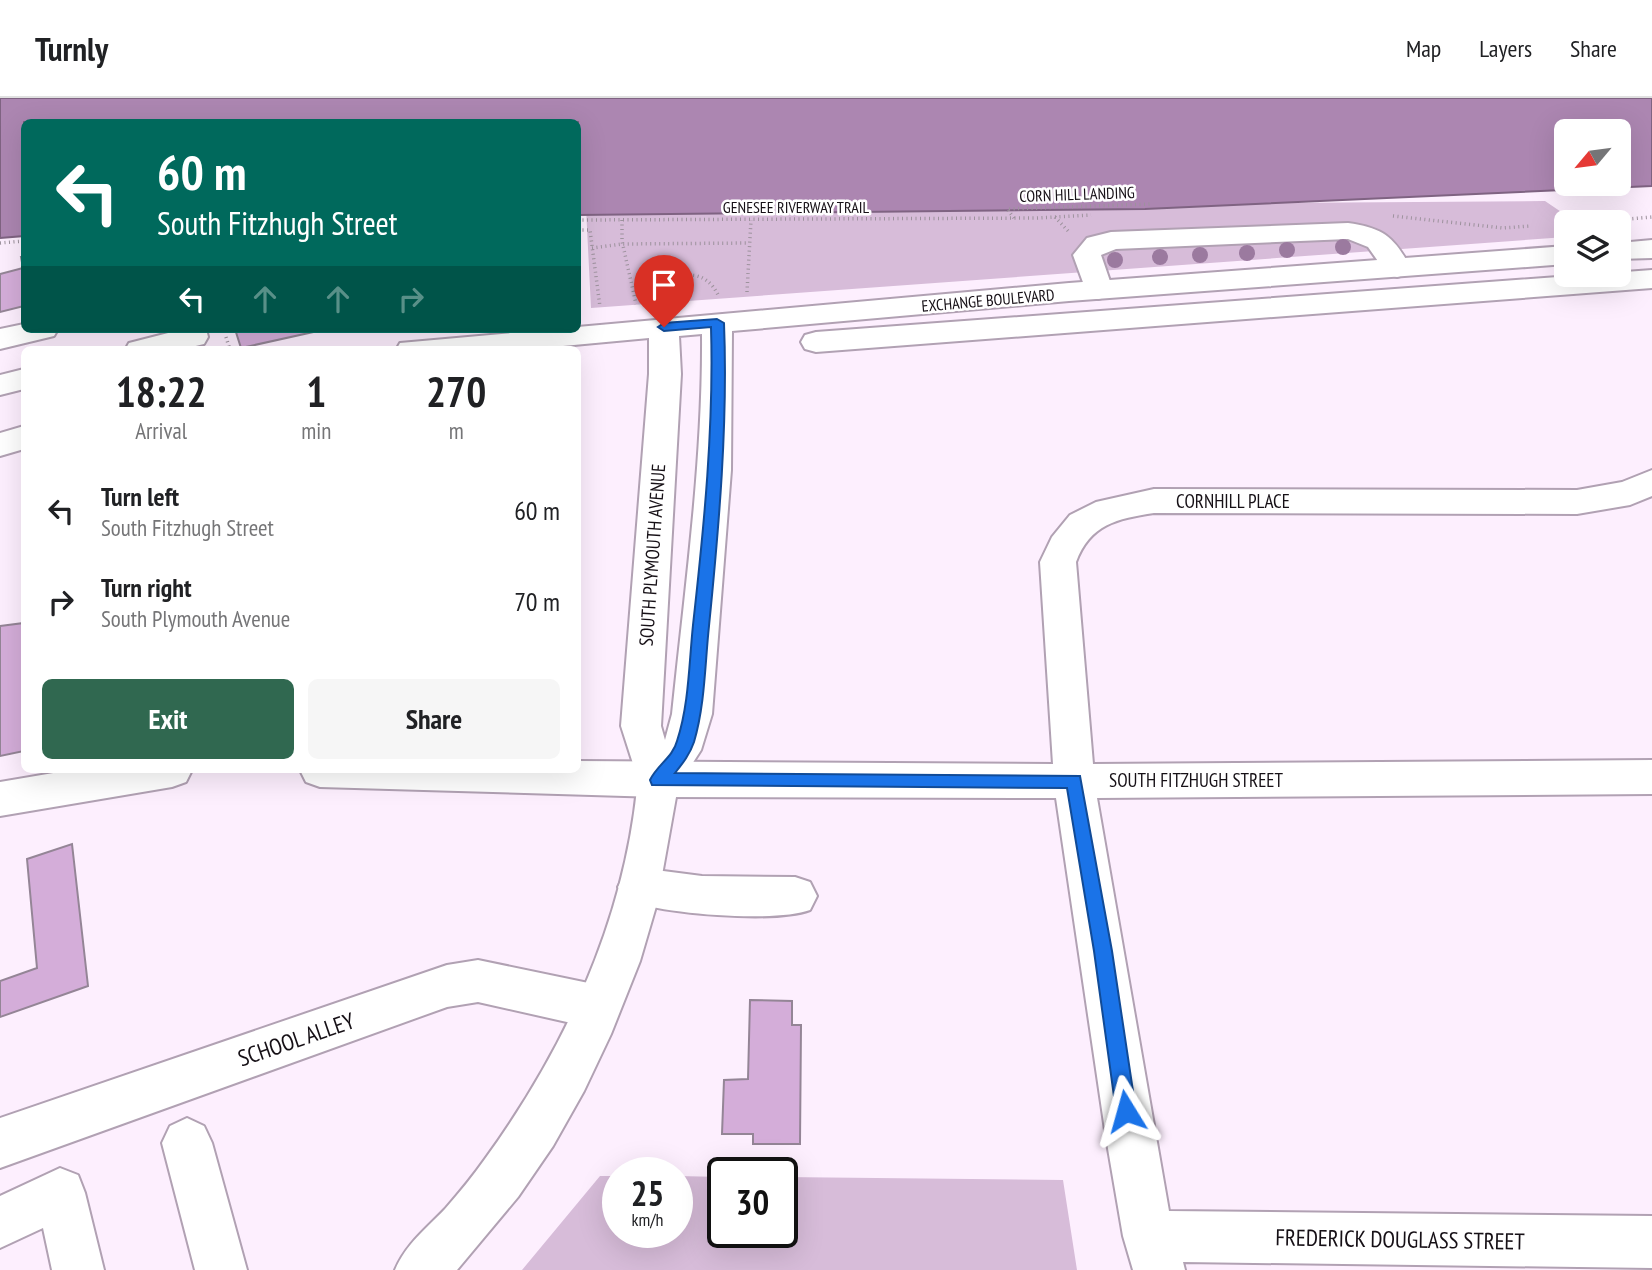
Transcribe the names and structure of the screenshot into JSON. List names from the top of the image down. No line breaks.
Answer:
{"streets":{"main road":["EXCHANGE BOULEVARD","CORNHILL PLACE","SOUTH PLYMOUTH AVENUE","SOUTH FITZHUGH STREET","SCHOOL ALLEY","FREDERICK DOUGLASS STREET"],"path":["CORN HILL LANDING","GENESEE RIVERWAY TRAIL"]},"crossings":[["CORN HILL LANDING","GENESEE RIVERWAY TRAIL"],["EXCHANGE BOULEVARD","SOUTH PLYMOUTH AVENUE"],["CORNHILL PLACE","SOUTH FITZHUGH STREET"],["CORNHILL PLACE","FREDERICK DOUGLASS STREET"],["SOUTH PLYMOUTH AVENUE","SOUTH FITZHUGH STREET"],["SOUTH PLYMOUTH AVENUE","SCHOOL ALLEY"]],"north":"bottom left","page":{"header":"Turnly","nav":["Map","Layers","Share"],"turn":["60 m","South Fitzhugh Street"],"eta":["18:22","Arrival","1","min","270","m"],"list":[{"name":"Turn left","note":"South Fitzhugh Street","value":"60 m"},{"name":"Turn right","note":"South Plymouth Avenue","value":"70 m"}],"buttons":["Exit","Share"],"speed":"25 km/h","limit":"30"}}
